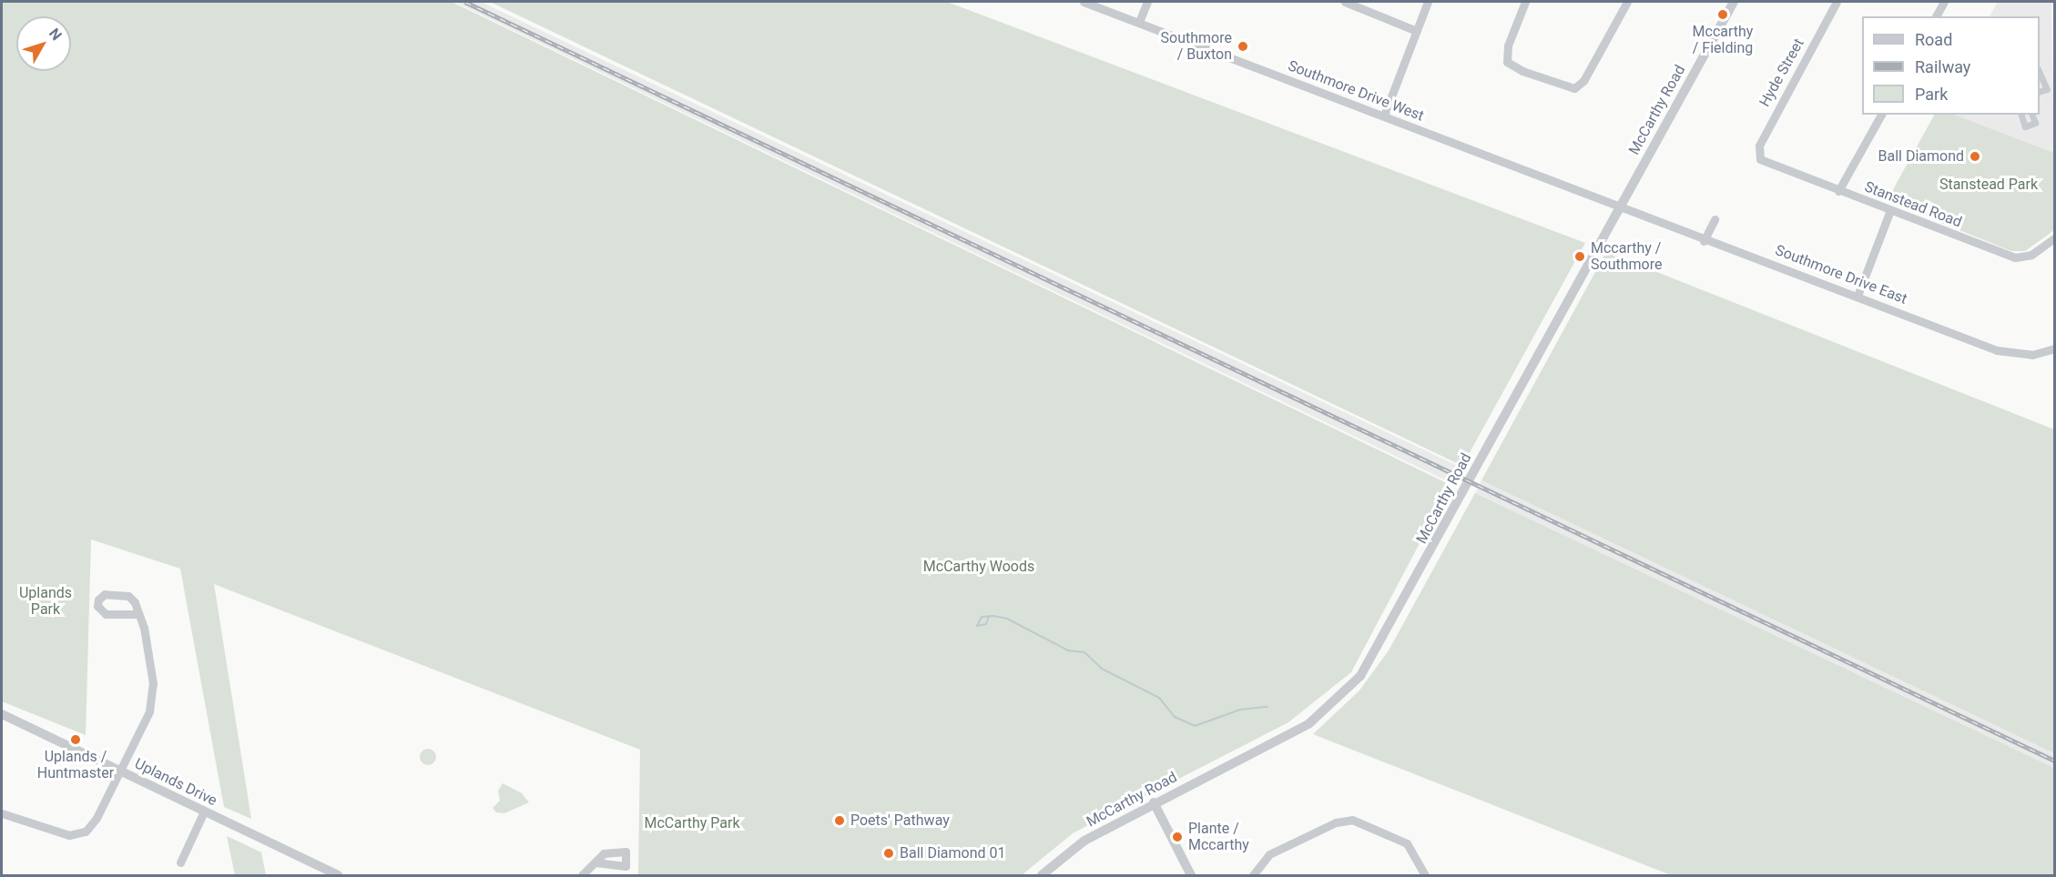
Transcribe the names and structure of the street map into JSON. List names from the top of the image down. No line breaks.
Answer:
{"streets":{"street":["Hyde Street","Southmore Drive West","McCarthy Road","Stanstead Road","Southmore Drive East","Uplands Drive"]},"crossings":[["Hyde Street","Stanstead Road"],["Southmore Drive West","McCarthy Road"],["Southmore Drive West","Southmore Drive East"],["McCarthy Road","Southmore Drive East"]],"parks":["Stanstead Park","McCarthy Woods","Uplands Park","McCarthy Park"],"places":["Mccarthy / Fielding","Southmore / Buxton","Ball Diamond","Mccarthy / Southmore","Uplands / Huntmaster","Poets' Pathway","Plante / Mccarthy","Ball Diamond 01"],"legend":["Road","Railway","Park"],"north":"top right"}
